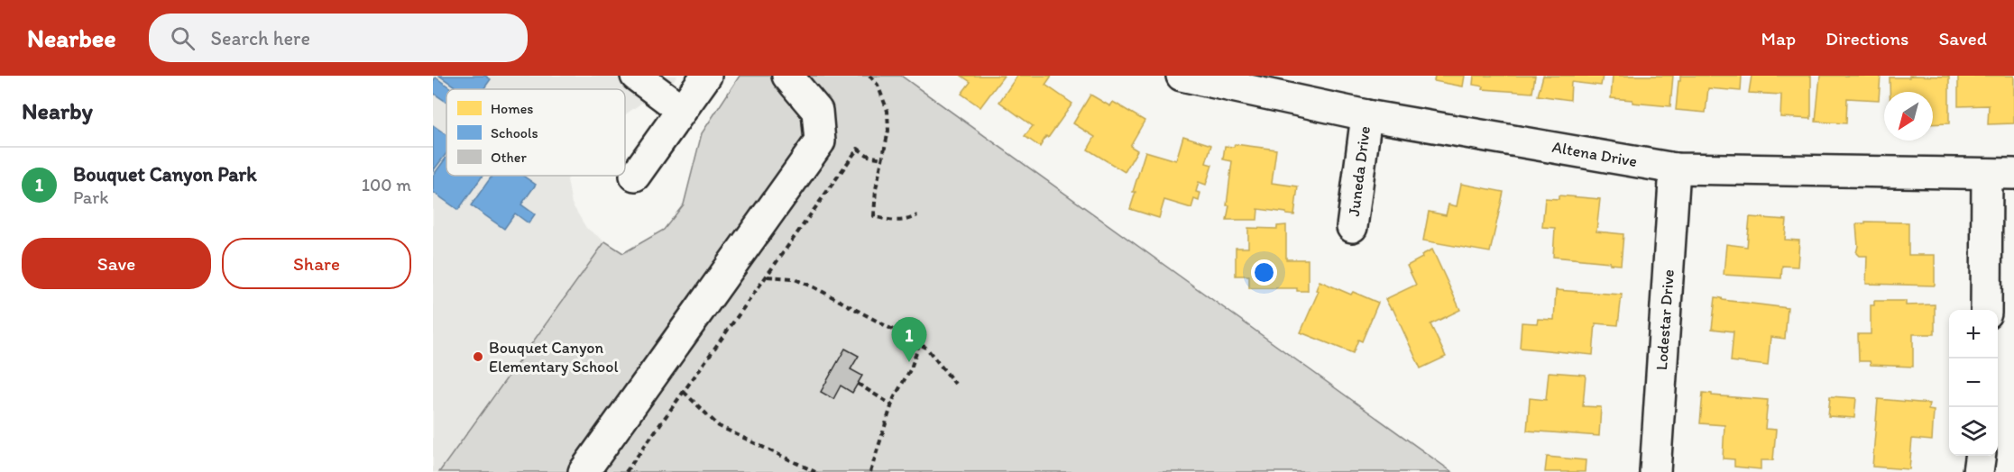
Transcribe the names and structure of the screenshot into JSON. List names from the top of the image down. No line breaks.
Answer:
{"streets":{"street":["Altena Drive","Juneda Drive","Lodestar Drive"]},"crossings":[["Altena Drive","Juneda Drive"],["Altena Drive","Lodestar Drive"]],"places":["Bouquet Canyon Elementary School"],"legend":["Homes","Schools","Other"],"north":"bottom left","page":{"header":"Nearbee","search":"Search here","nav":["Map","Directions","Saved"],"heading":"Nearby","list":[{"mark":"1","name":"Bouquet Canyon Park","note":"Park","value":"100 m"}],"buttons":["Save","Share"],"map_buttons":["+","−"],"pins":"1"}}
